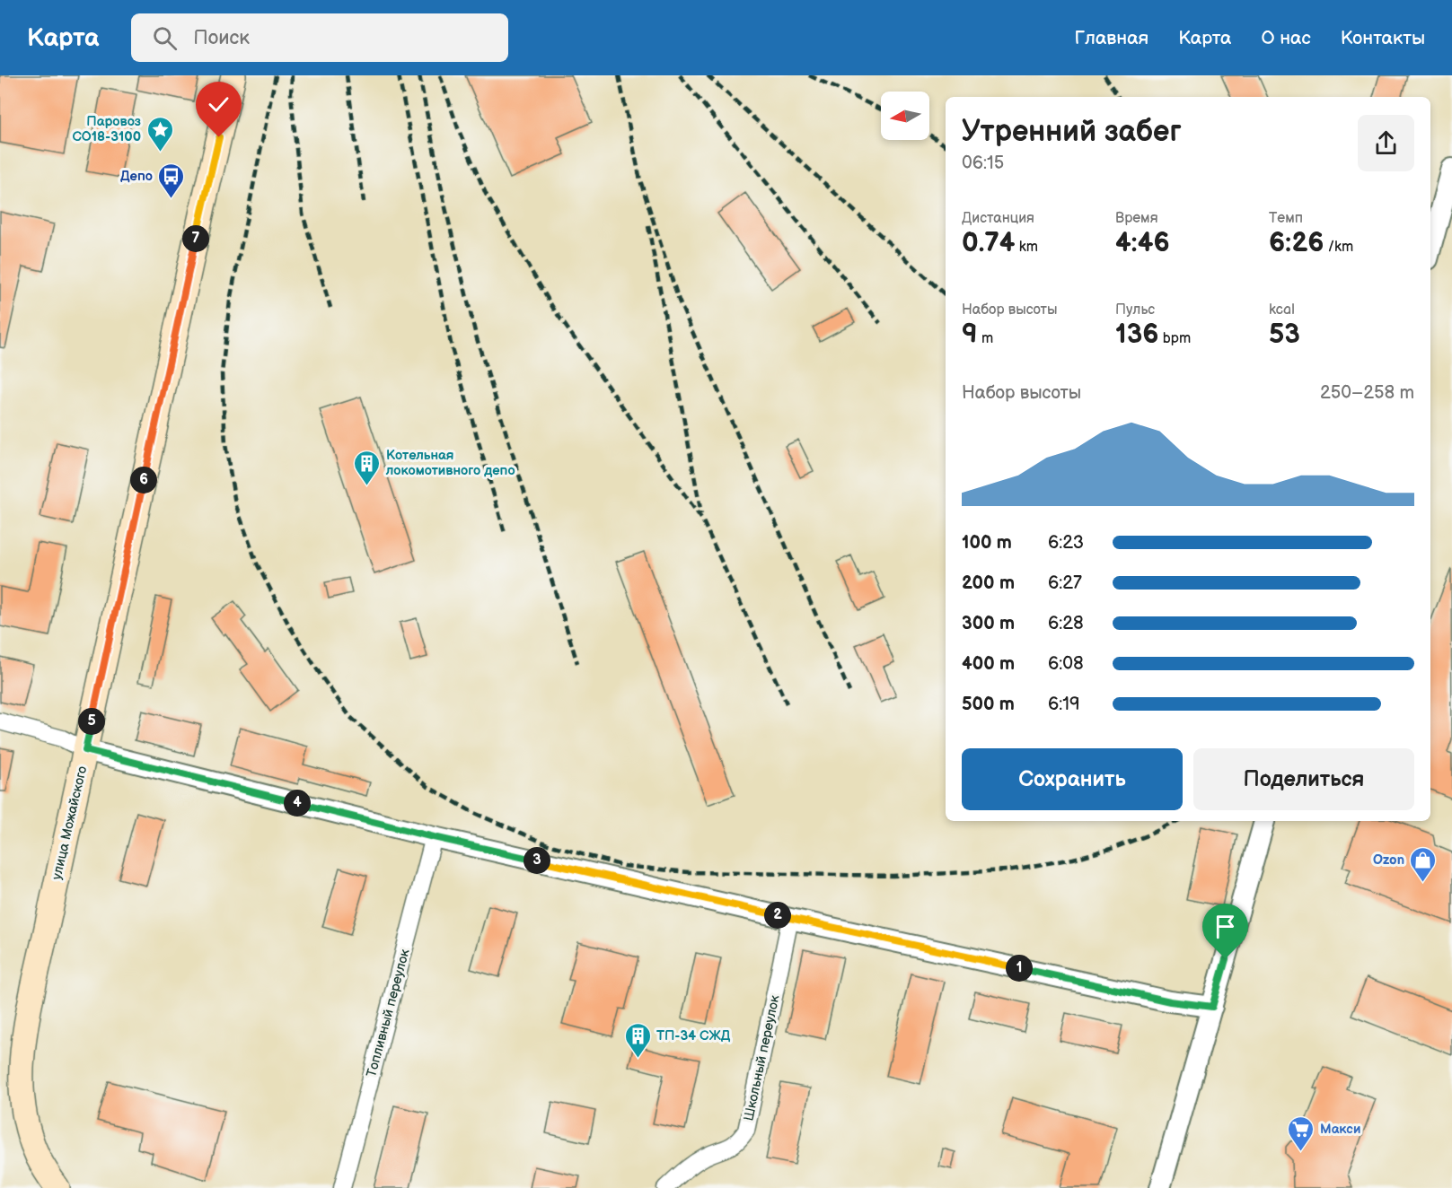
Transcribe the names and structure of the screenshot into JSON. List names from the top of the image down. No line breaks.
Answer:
{"streets":{"main road":["улица Можайского"],"street":["Топливный переулок","Школьный переулок"]},"places":{"place":["Паровоз СО18-3100"],"bus stop":["Депо"],"building":["Котельная локомотивного депо","ТП-34 СЖД"],"shop":["Ozon"],"supermarket":["Макси"]},"north":"left","page":{"header":"Карта","search":"Поиск","nav":["Главная","Карта","О нас","Контакты"],"heading":["Утренний забег","06:15"],"stats":[["Дистанция","0.74 km"],["Время","4:46"],["Темп","6:26 /km"],["Набор высоты","9 m"],["Пульс","136 bpm"],["kcal","53"]],"pins":["7","6","5","4","3","2","1"],"chart":["Набор высоты","250–258 m"],"list":[{"name":"100 m","note":"6:23"},{"name":"200 m","note":"6:27"},{"name":"300 m","note":"6:28"},{"name":"400 m","note":"6:08"},{"name":"500 m","note":"6:19"}],"buttons":["Сохранить","Поделиться"]}}
